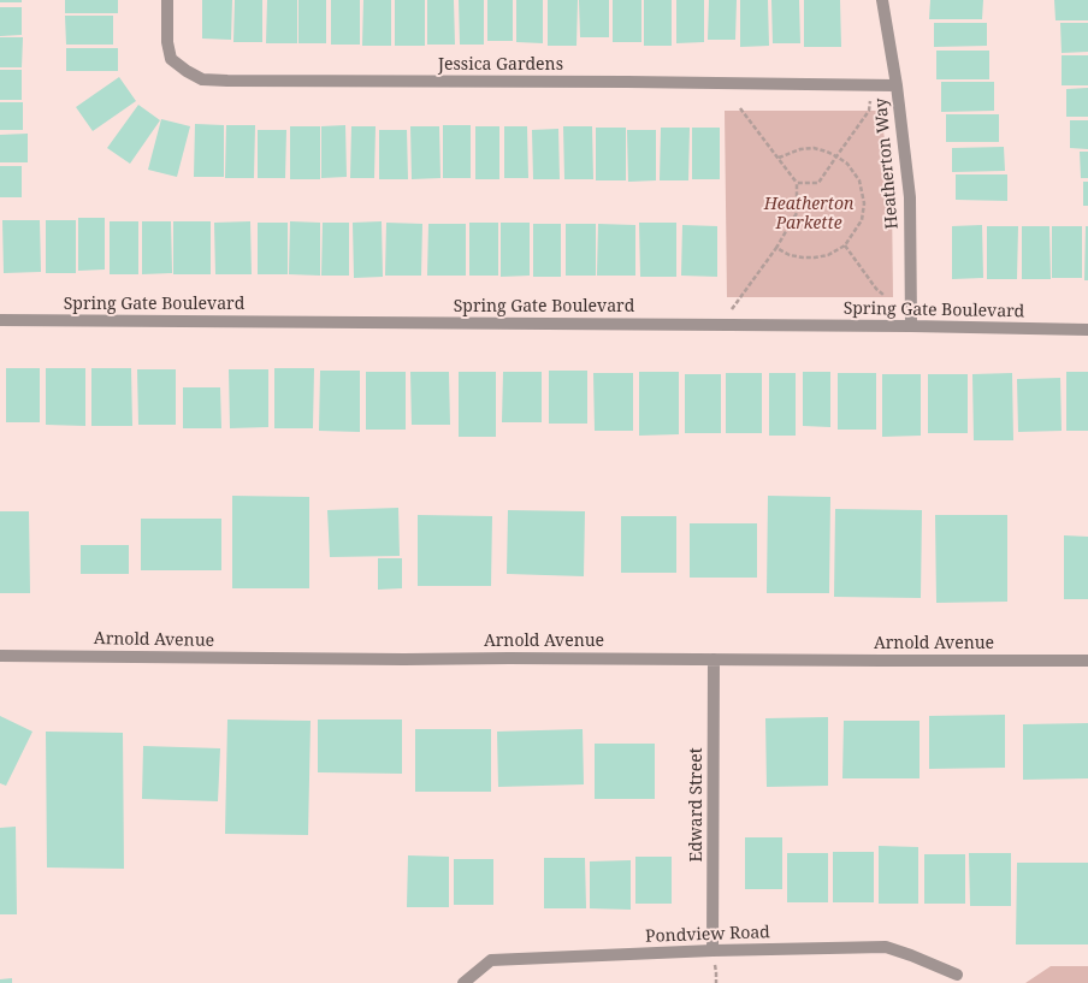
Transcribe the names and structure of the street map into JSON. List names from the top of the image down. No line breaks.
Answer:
{"streets":{"street":["Jessica Gardens","Heatherton Way","Spring Gate Boulevard","Arnold Avenue","Edward Street","Pondview Road"]},"crossings":[["Jessica Gardens","Heatherton Way"],["Heatherton Way","Spring Gate Boulevard"],["Arnold Avenue","Edward Street"],["Edward Street","Pondview Road"]],"parks":["Heatherton Parkette"]}
